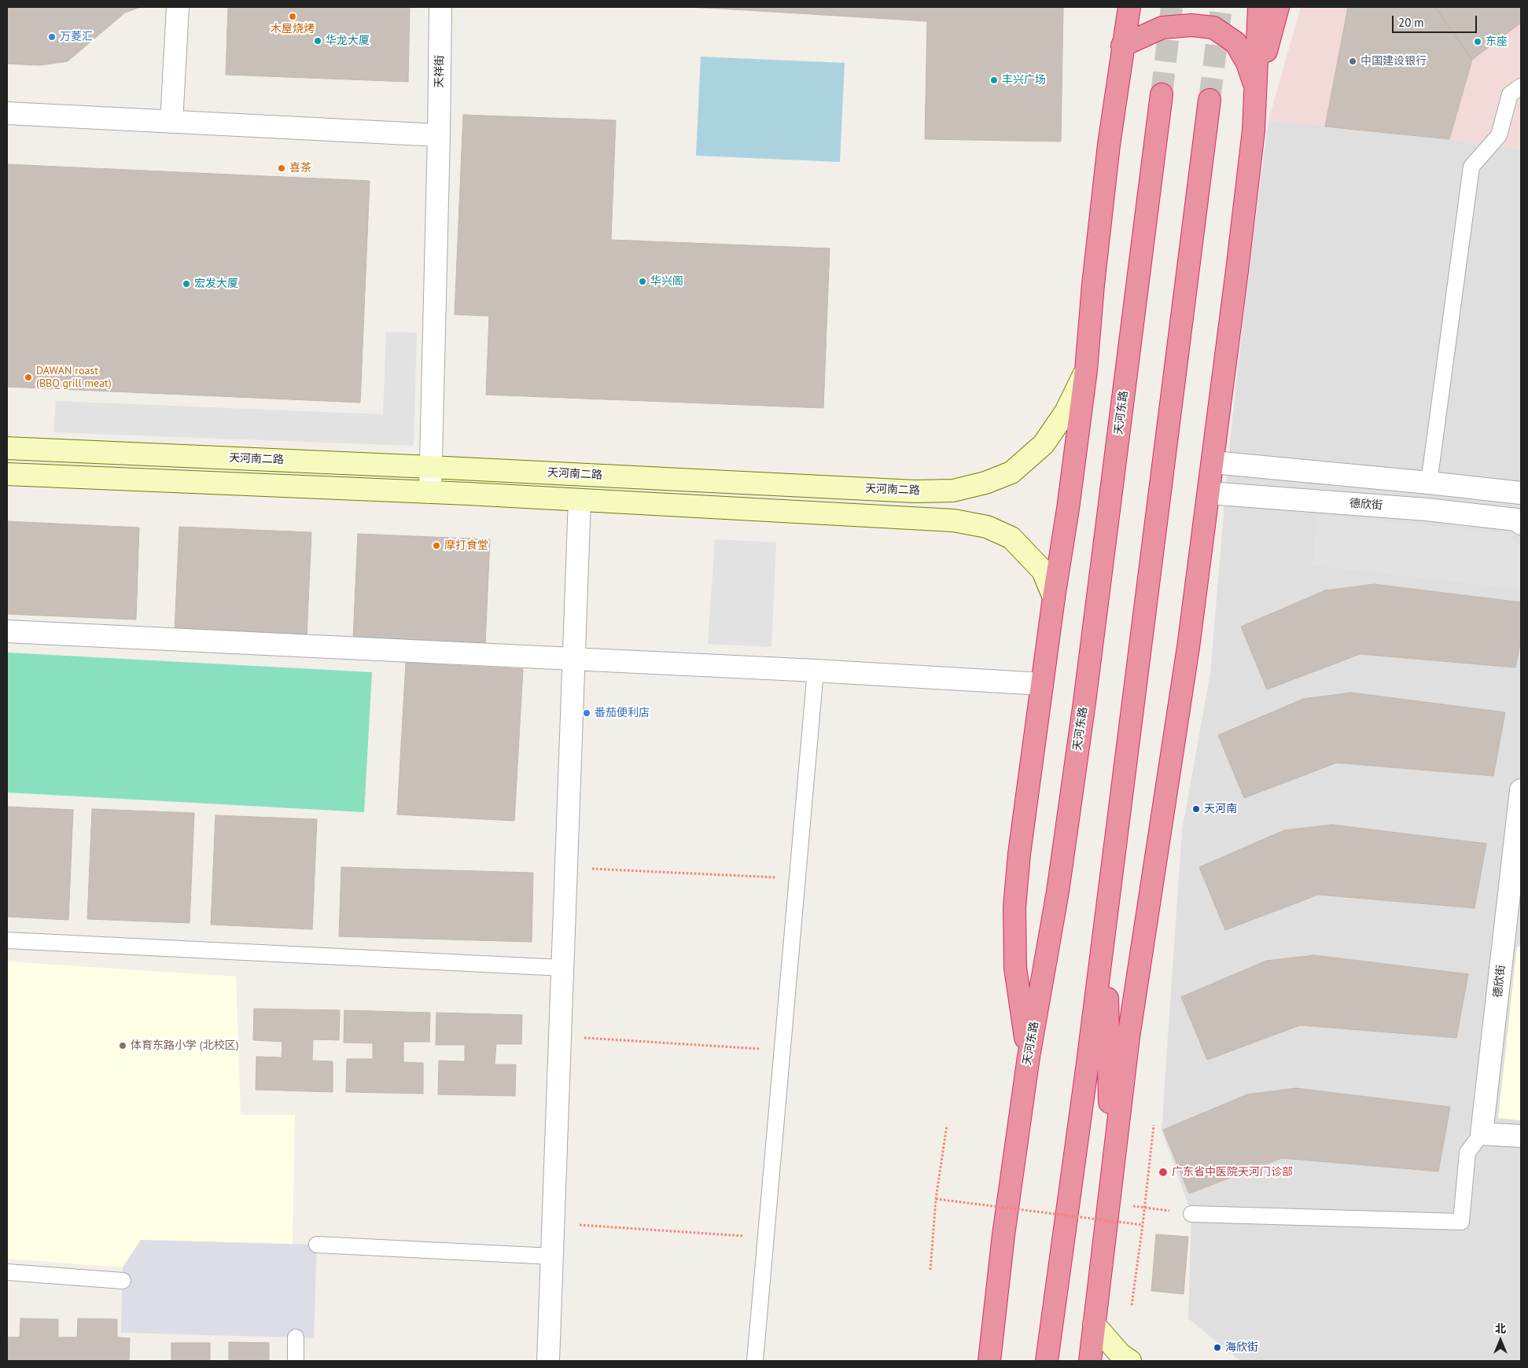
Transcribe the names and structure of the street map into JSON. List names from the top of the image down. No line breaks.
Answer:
{"streets":{"highway":["天河东路"],"street":["天祥街","天河南二路","德欣街"]},"crossings":[["天祥街","天河南二路"]],"places":["木屋烧烤","万菱汇","华龙大厦","东座","中国建设银行","丰兴广场","喜茶","华兴阁","宏发大厦","DAWAN roast (BBQ grill meat)","摩打食堂","番茄便利店","天河南","体育东路小学 (北校区)","广东省中医院天河门诊部","海欣街"],"scale_bar":"20 m","north":"top"}
